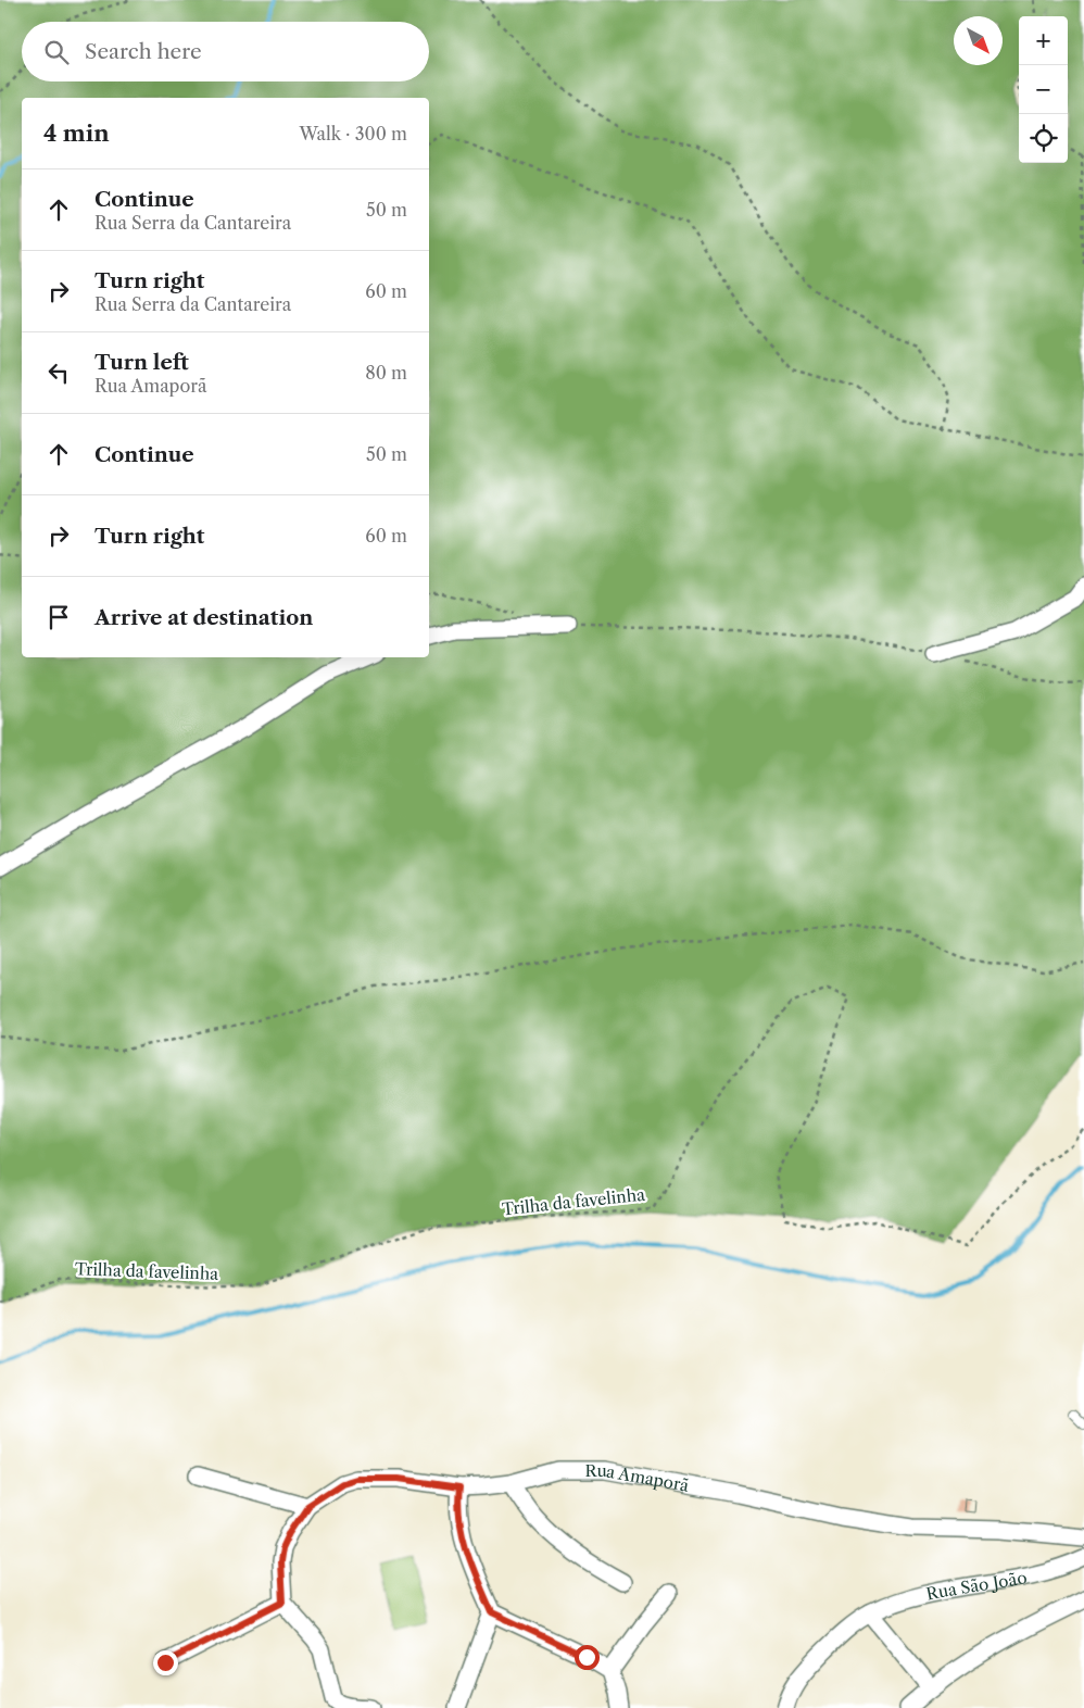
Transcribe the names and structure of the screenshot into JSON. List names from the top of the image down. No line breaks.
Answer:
{"streets":{"street":["Rua Amaporã","Rua São João"],"path":["Trilha da favelinha"]},"north":"bottom right","page":{"map_buttons":["+","−"],"search":"Search here","heading":["4 min","Walk · 300 m"],"list":[["Continue","Rua Serra da Cantareira","50 m"],["Turn right","Rua Serra da Cantareira","60 m"],["Turn left","Rua Amaporã","80 m"],["Continue","50 m"],["Turn right","60 m"],"Arrive at destination"]}}
